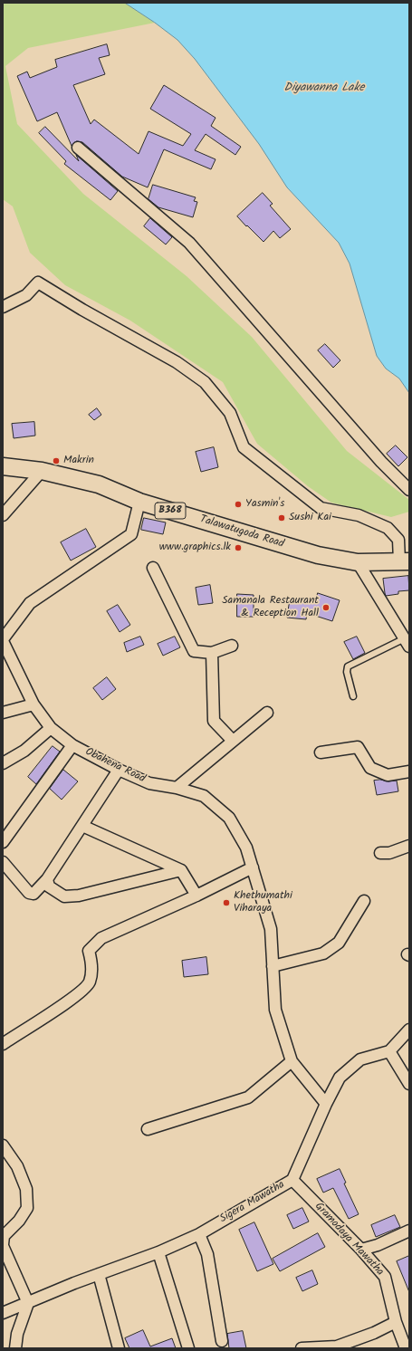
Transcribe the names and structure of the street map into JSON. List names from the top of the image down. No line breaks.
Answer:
{"streets":{"main road":["B368","Talawatugoda Road"],"street":["Obahena Road","Sigera Mawatha","Gramodaya Mawatha"]},"crossings":[["Obahena Road","Sigera Mawatha"],["Sigera Mawatha","Gramodaya Mawatha"]],"water":["Diyawanna Lake"],"places":["Makrin","Yasmin's","Sushi Kai","www.graphics.lk","Samanala Restaurant & Reception Hall","Khethumathi Viharaya"]}
